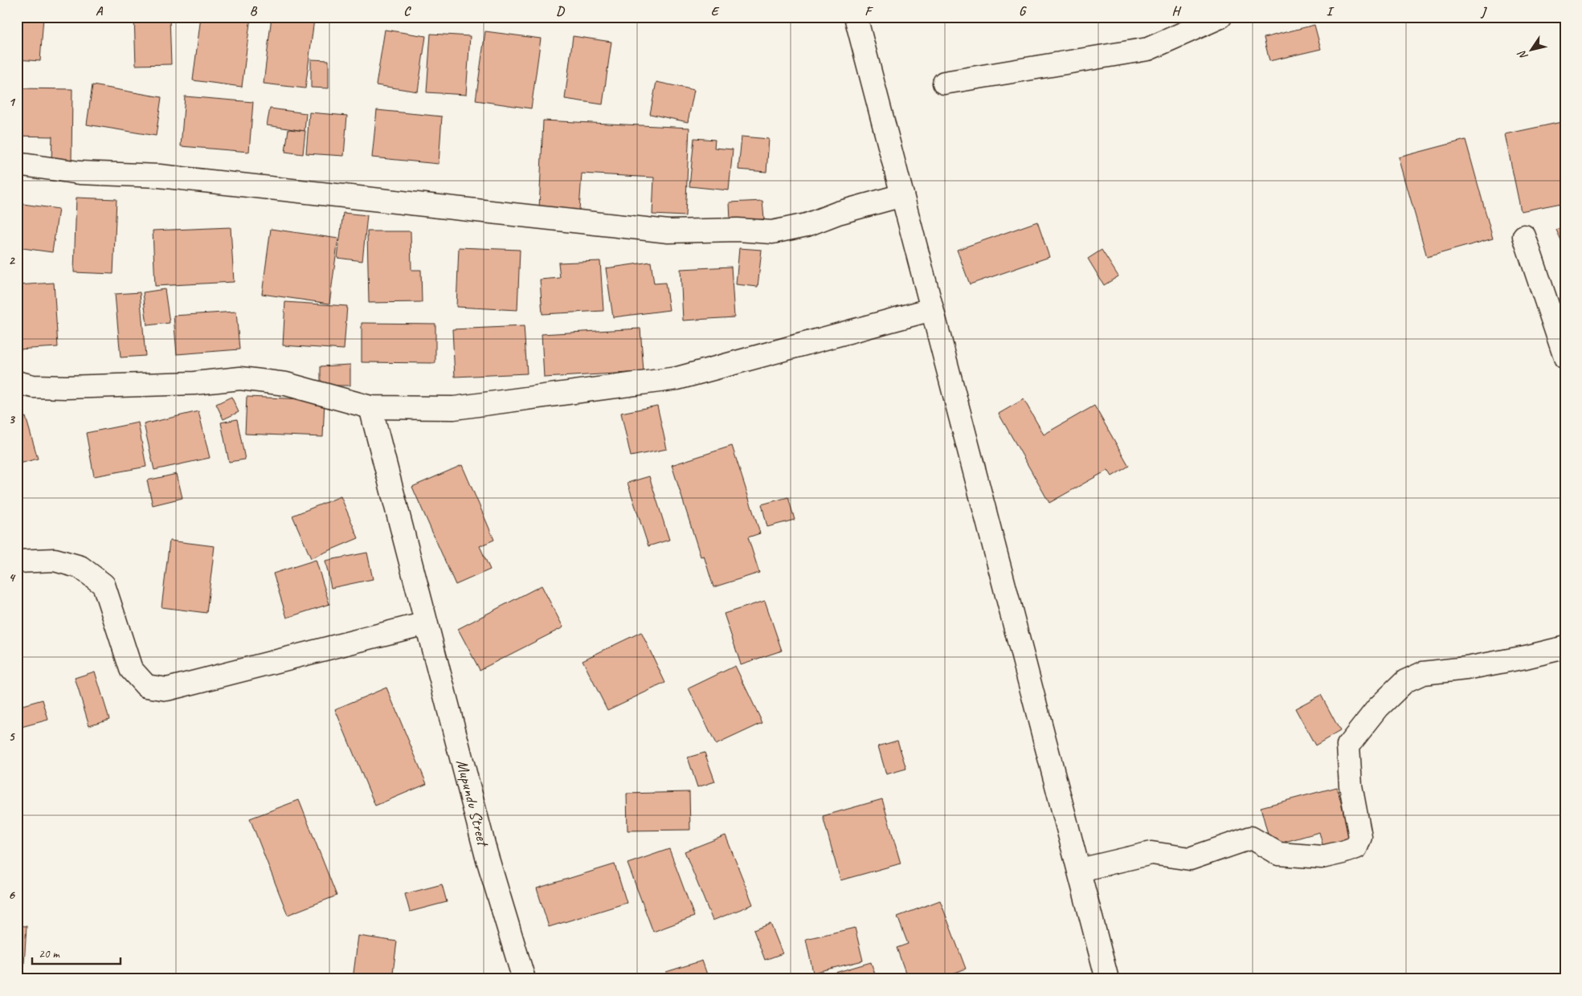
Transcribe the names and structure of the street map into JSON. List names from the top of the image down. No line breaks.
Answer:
{"streets":{"street":["Mupundu Street"]},"scale_bar":"20 m","north":"bottom left","grid":{"columns":["A","B","C","D","E","F","G","H","I","J"],"rows":["1","2","3","4","5","6"]}}
